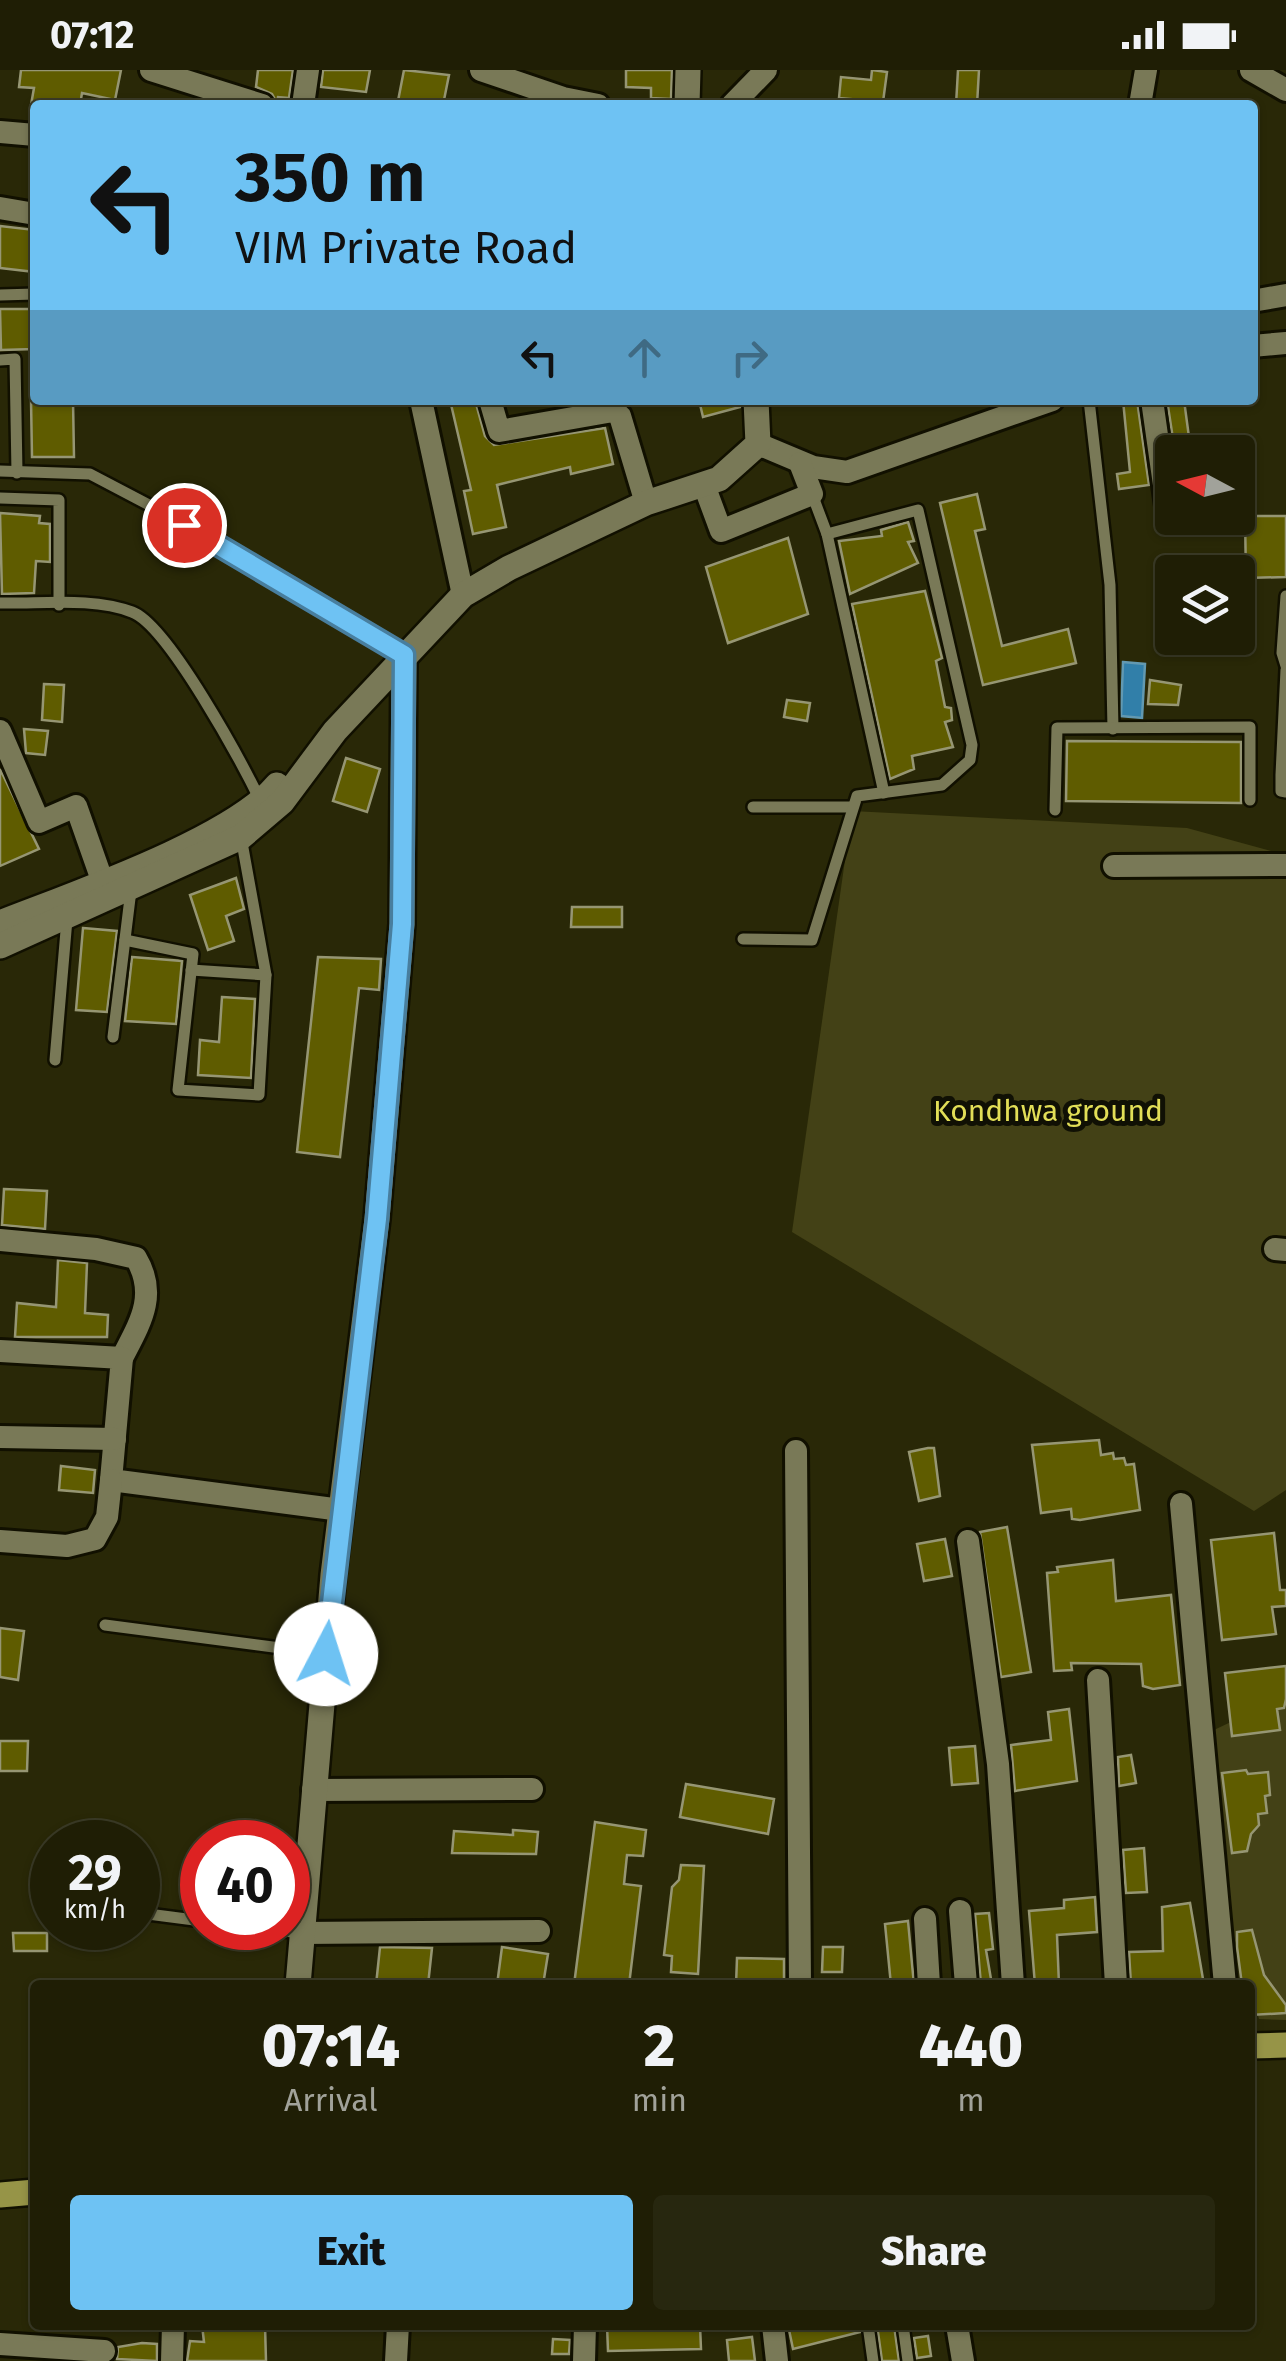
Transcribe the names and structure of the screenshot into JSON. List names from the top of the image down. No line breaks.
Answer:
{"parks":["Kondhwa ground"],"north":"left","page":{"status":"07:12","turn":["350 m","VIM Private Road"],"speed":"29 km/h","limit":"40","eta":["07:14","Arrival","2","min","440","m"],"buttons":["Exit","Share"]}}
